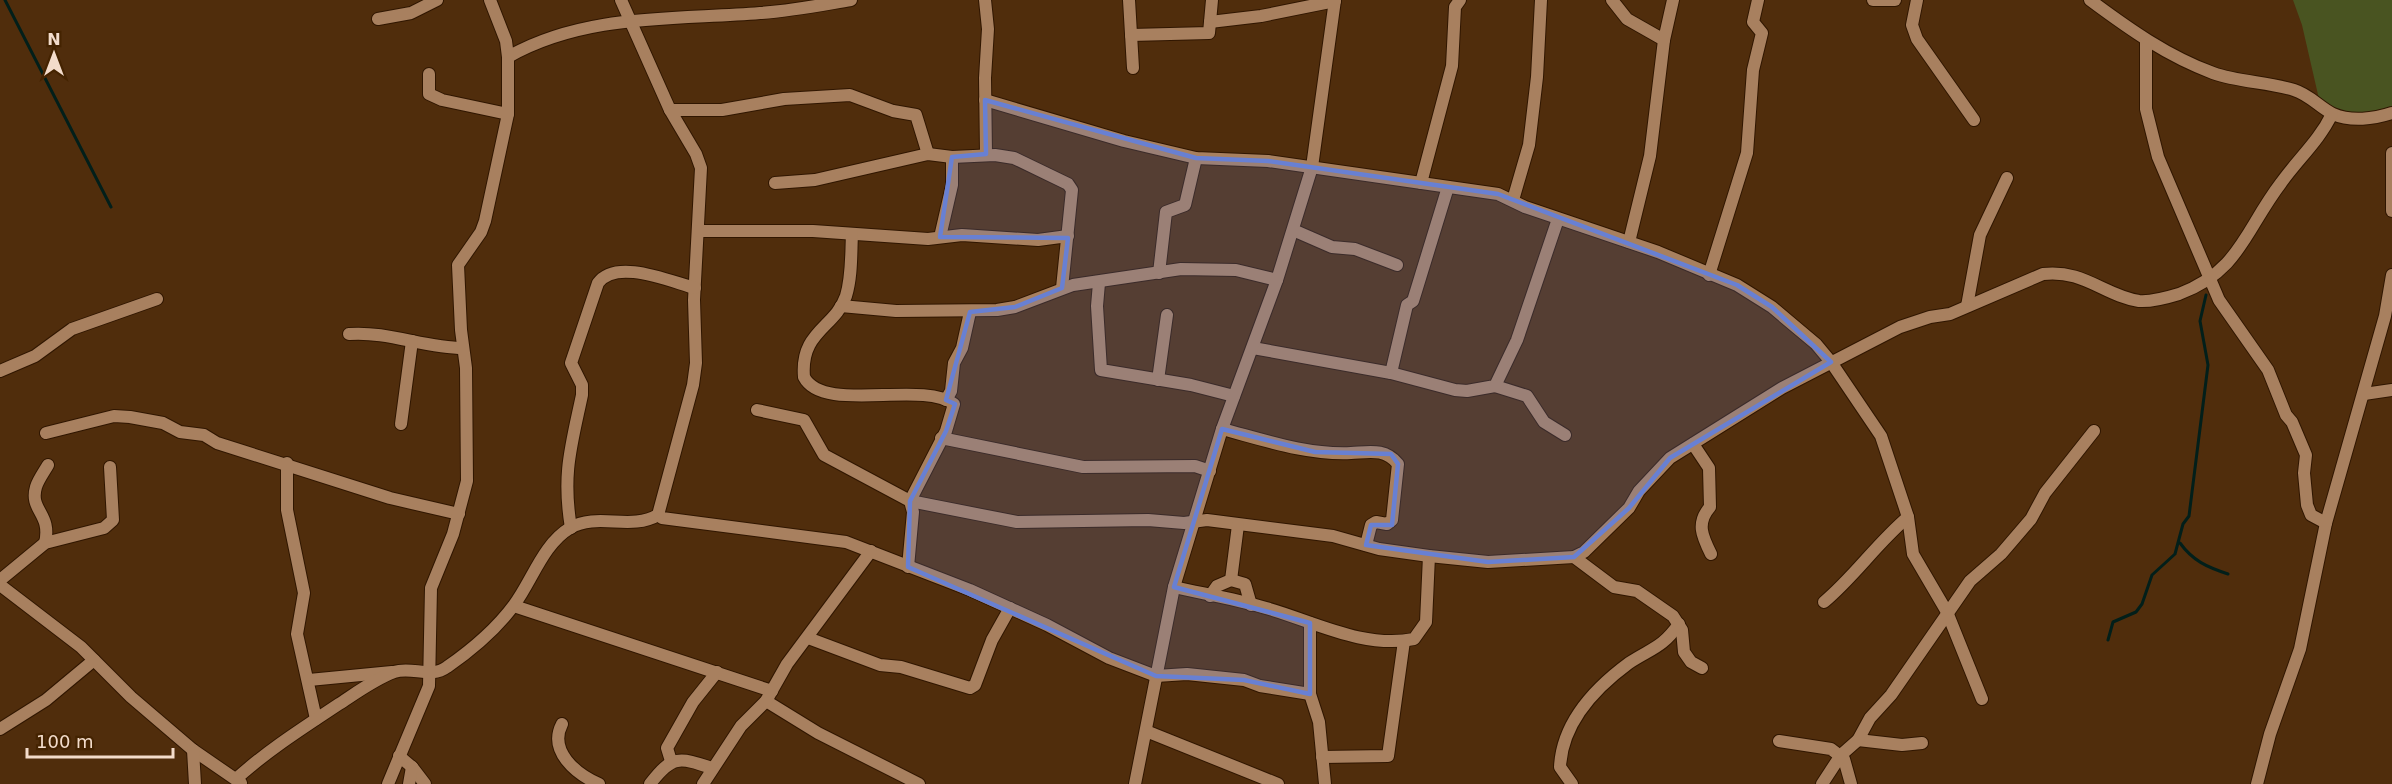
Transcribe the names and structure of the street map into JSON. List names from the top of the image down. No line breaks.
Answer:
{"scale_bar":"100 m","north":"top"}
